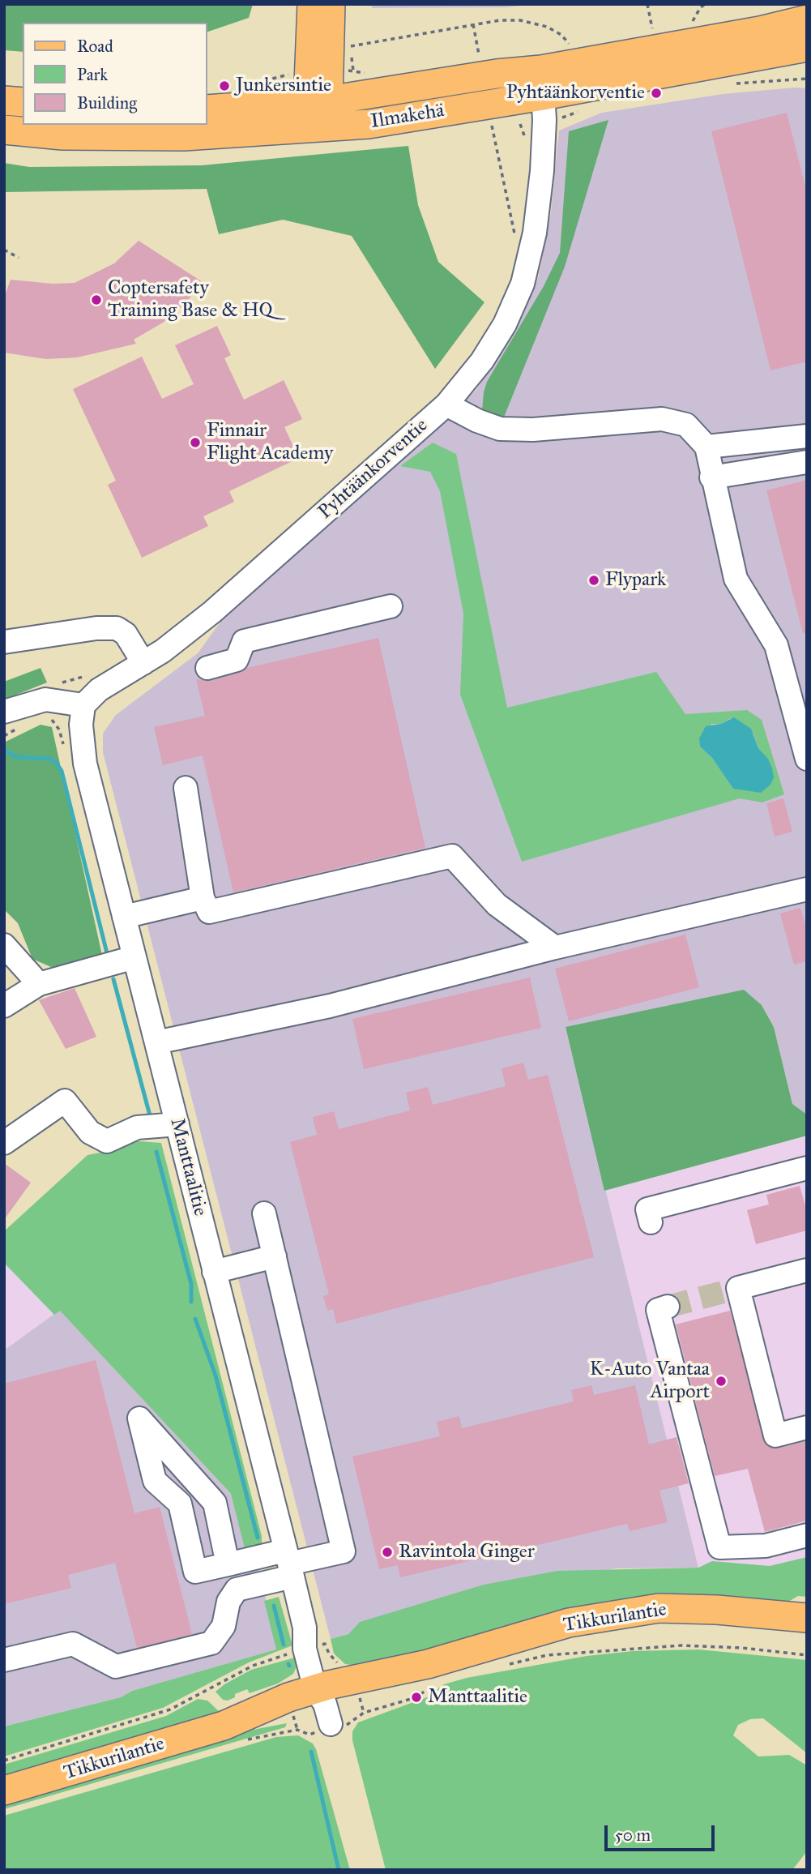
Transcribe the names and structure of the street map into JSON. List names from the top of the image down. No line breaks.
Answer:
{"streets":{"main road":["Ilmakehä","Tikkurilantie"],"street":["Pyhtäänkorventie","Manttaalitie"]},"crossings":[["Ilmakehä","Pyhtäänkorventie"],["Pyhtäänkorventie","Manttaalitie"],["Manttaalitie","Tikkurilantie"]],"places":["Junkersintie","Pyhtäänkorventie","Coptersafety Training Base & HQ","Finnair Flight Academy","Flypark","K-Auto Vantaa Airport","Ravintola Ginger","Manttaalitie"],"legend":["Road","Park","Building"],"scale_bar":"50 m"}
